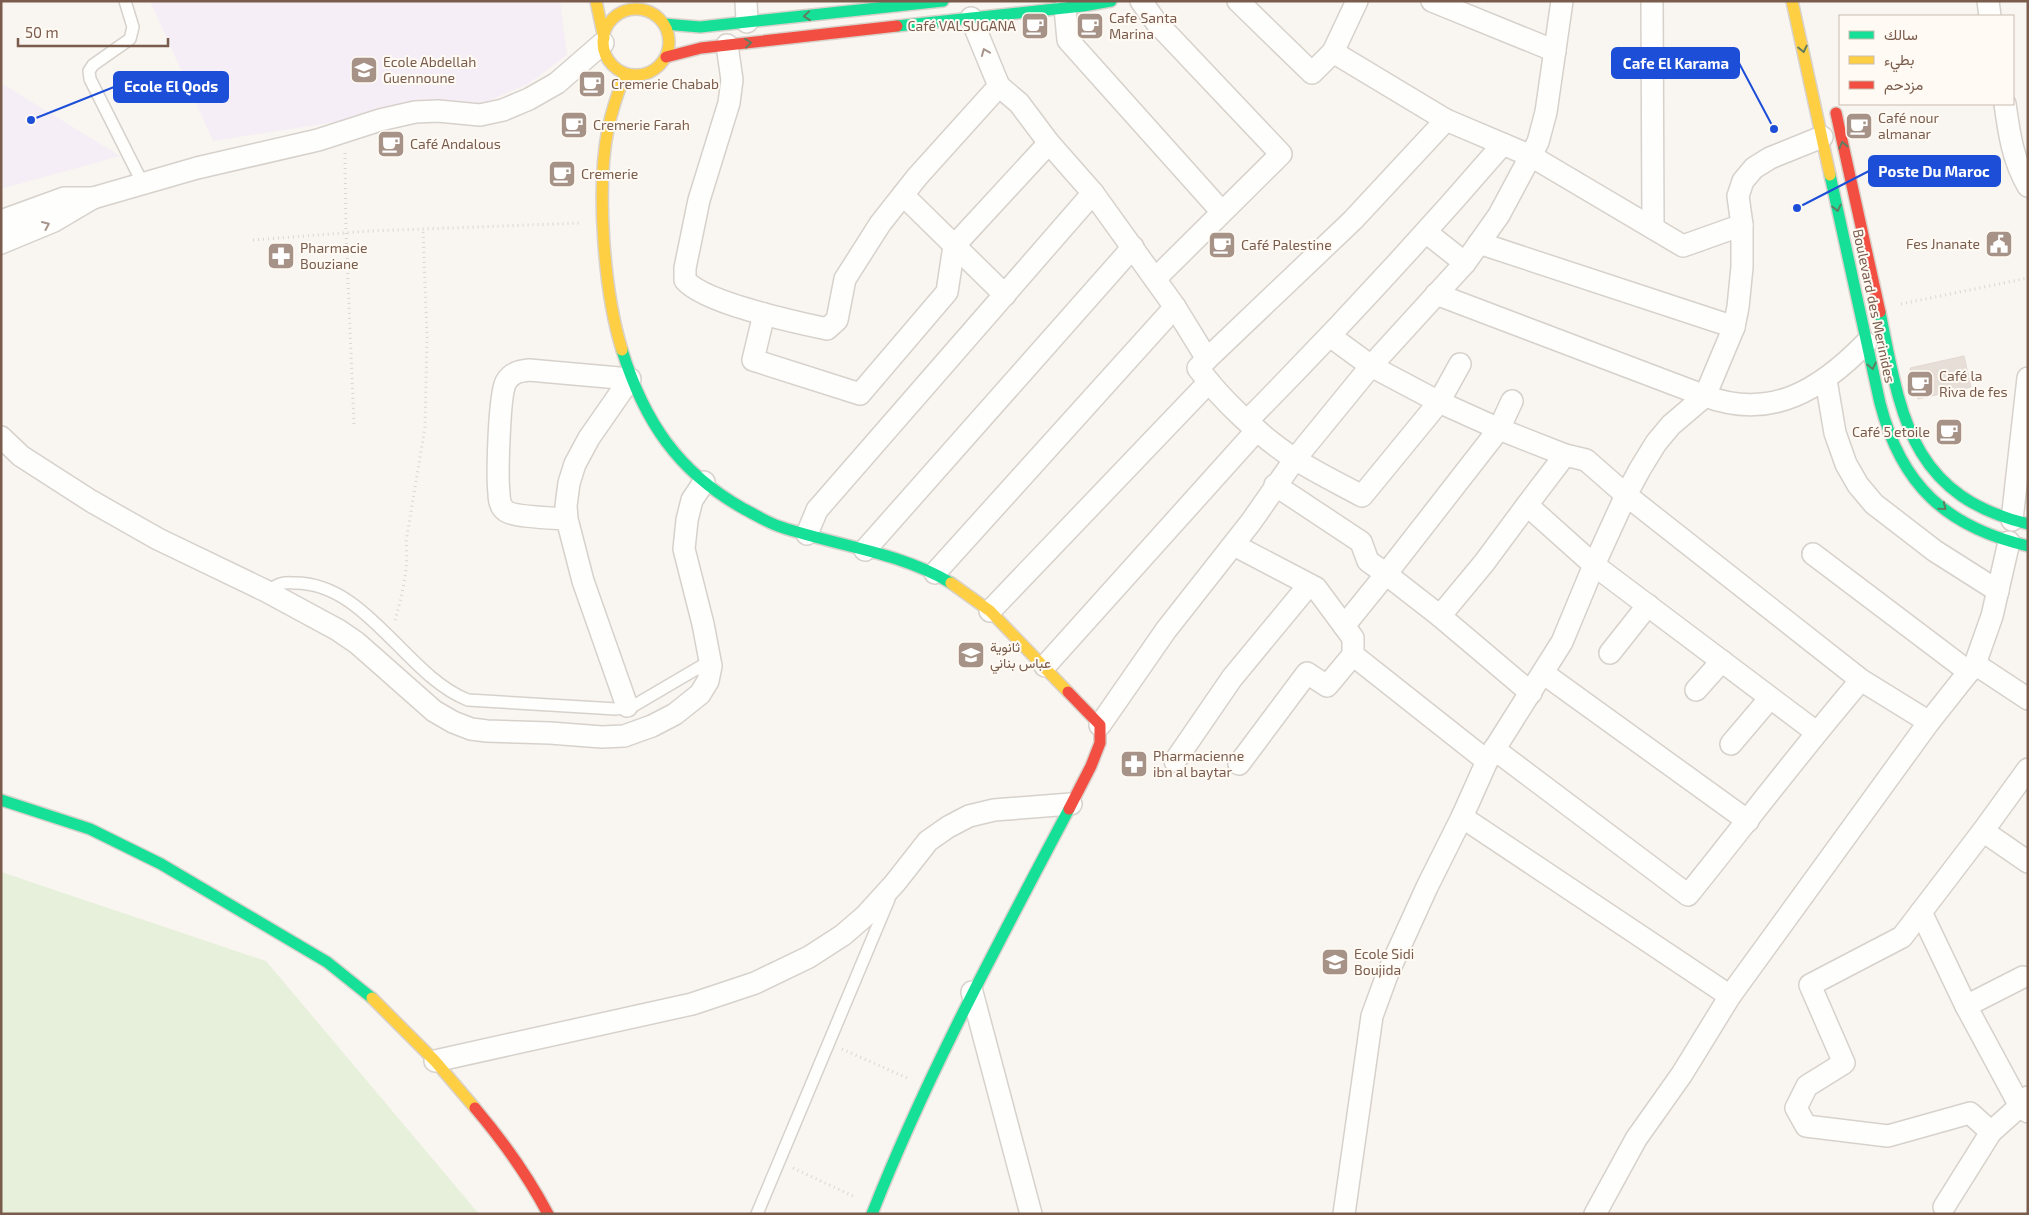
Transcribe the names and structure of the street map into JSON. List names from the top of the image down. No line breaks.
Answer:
{"streets":{"street":["Boulevard des Merinides"]},"places":{"cafe":["Café VALSUGANA","Cafe Santa Marina","Cremerie Chabab","Cremerie Farah","Café nour almanar","Café Andalous","Cremerie","Café Palestine","Café la Riva de fes","Café 5 etoile"],"school or university":["Ecole Abdellah Guennoune","ثانوية عباس بناني","Ecole Sidi Boujida"],"other":["Ecole El Qods","Cafe El Karama","Poste Du Maroc"],"public building":["Fes Jnanate"],"pharmacy":["Pharmacie Bouziane","Pharmacienne ibn al baytar"]},"legend":["سالك","بطيء","مزدحم"],"scale_bar":"50 m"}
